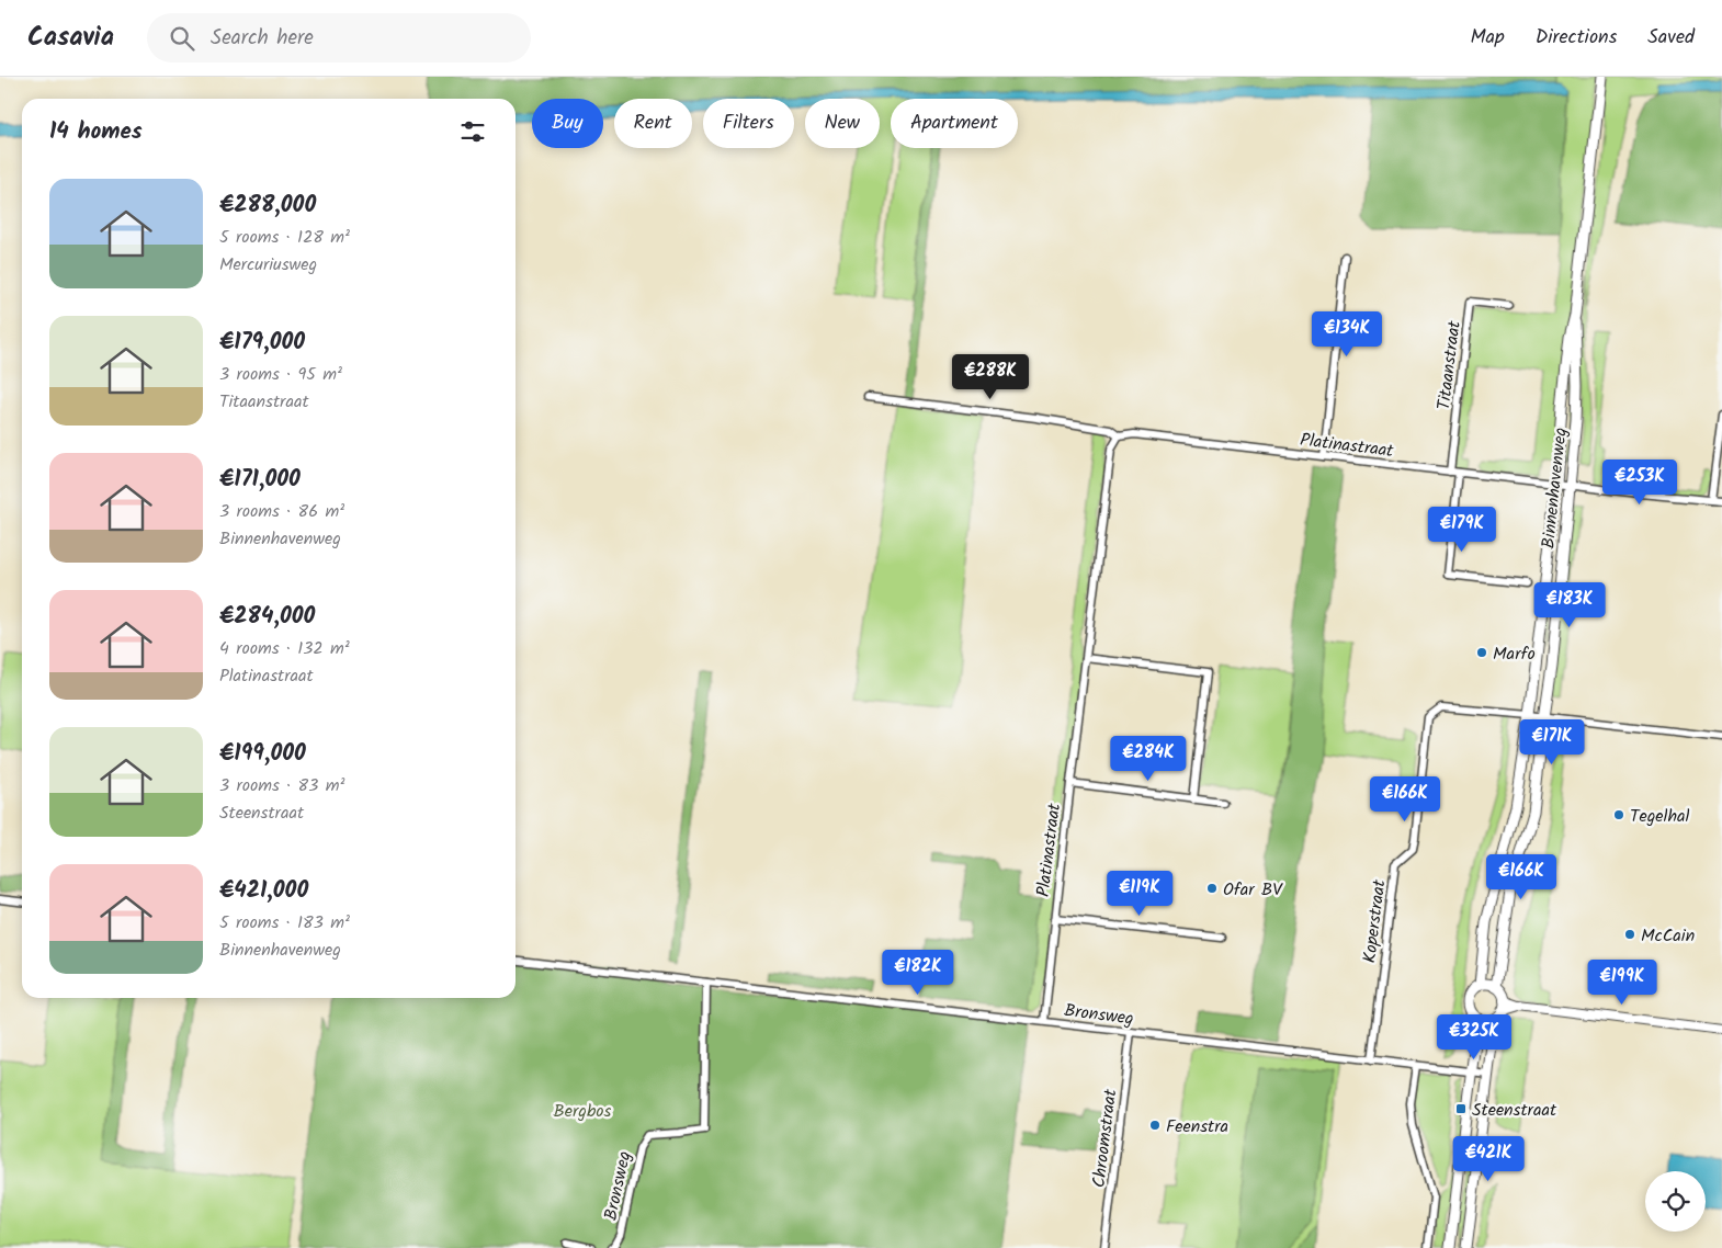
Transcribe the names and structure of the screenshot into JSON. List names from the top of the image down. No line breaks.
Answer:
{"streets":{"main road":["Binnenhavenweg"],"street":["Titaanstraat","Platinastraat","Koperstraat","Bronsweg","Chroomstraat"]},"crossings":[["Titaanstraat","Platinastraat"],["Platinastraat","Binnenhavenweg"],["Platinastraat","Bronsweg"],["Binnenhavenweg","Koperstraat"],["Koperstraat","Bronsweg"],["Bronsweg","Chroomstraat"]],"parks":["Bergbos"],"places":{"other":["Marfo","Tegelhal","Ofar BV","McCain","Feenstra"],"transit":["Steenstraat"]},"page":{"header":"Casavia","search":"Search here","nav":["Map","Directions","Saved"],"chip":["Buy","Rent","Filters","New","Apartment"],"heading":"14 homes","list":[{"name":"€288,000","note":"5 rooms · 128 m² · Mercuriusweg"},{"name":"€179,000","note":"3 rooms · 95 m² · Titaanstraat"},{"name":"€171,000","note":"3 rooms · 86 m² · Binnenhavenweg"},{"name":"€284,000","note":"4 rooms · 132 m² · Platinastraat"},{"name":"€199,000","note":"3 rooms · 83 m² · Steenstraat"},{"name":"€421,000","note":"5 rooms · 183 m² · Binnenhavenweg"}],"price":["€134K","€288K","€253K","€179K","€183K","€171K","€284K","€166K","€166K","€119K","€182K","€199K","€325K","€421K"]}}
